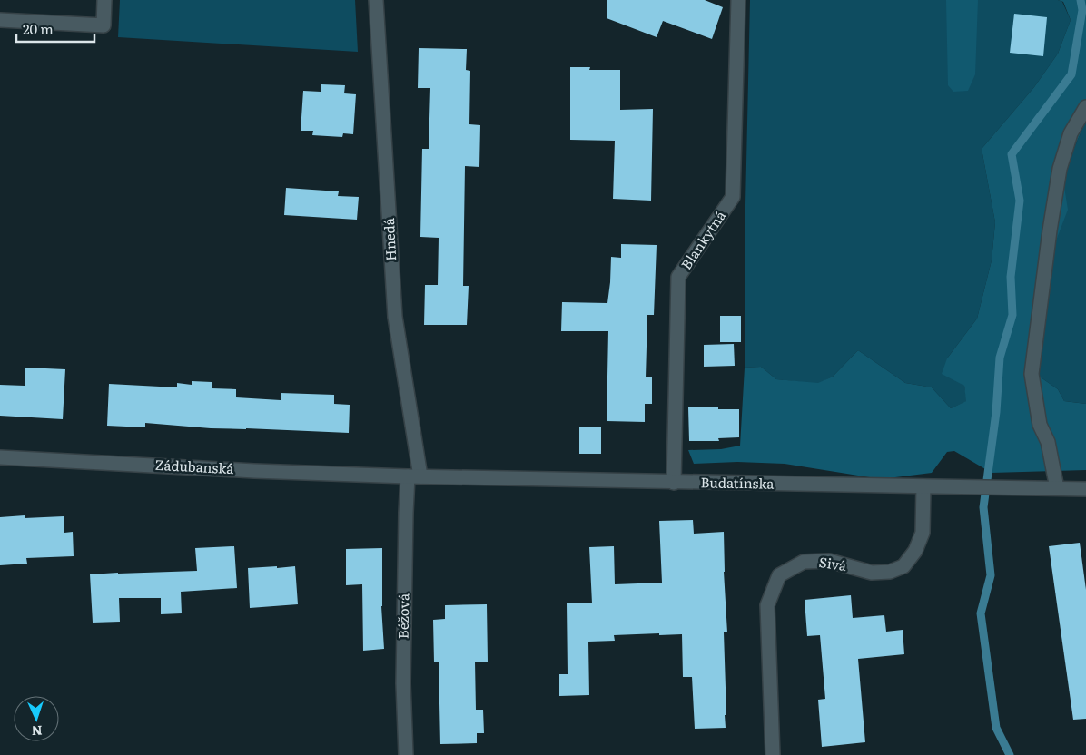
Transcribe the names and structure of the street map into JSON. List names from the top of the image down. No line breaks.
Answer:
{"streets":{"street":["Hnedá","Blankytná","Zádubanská","Budatínska","Sivá","Béžová"]},"crossings":[["Hnedá","Budatínska"],["Hnedá","Béžová"],["Blankytná","Budatínska"],["Zádubanská","Budatínska"],["Budatínska","Sivá"],["Budatínska","Béžová"]],"scale_bar":"20 m","north":"bottom"}
